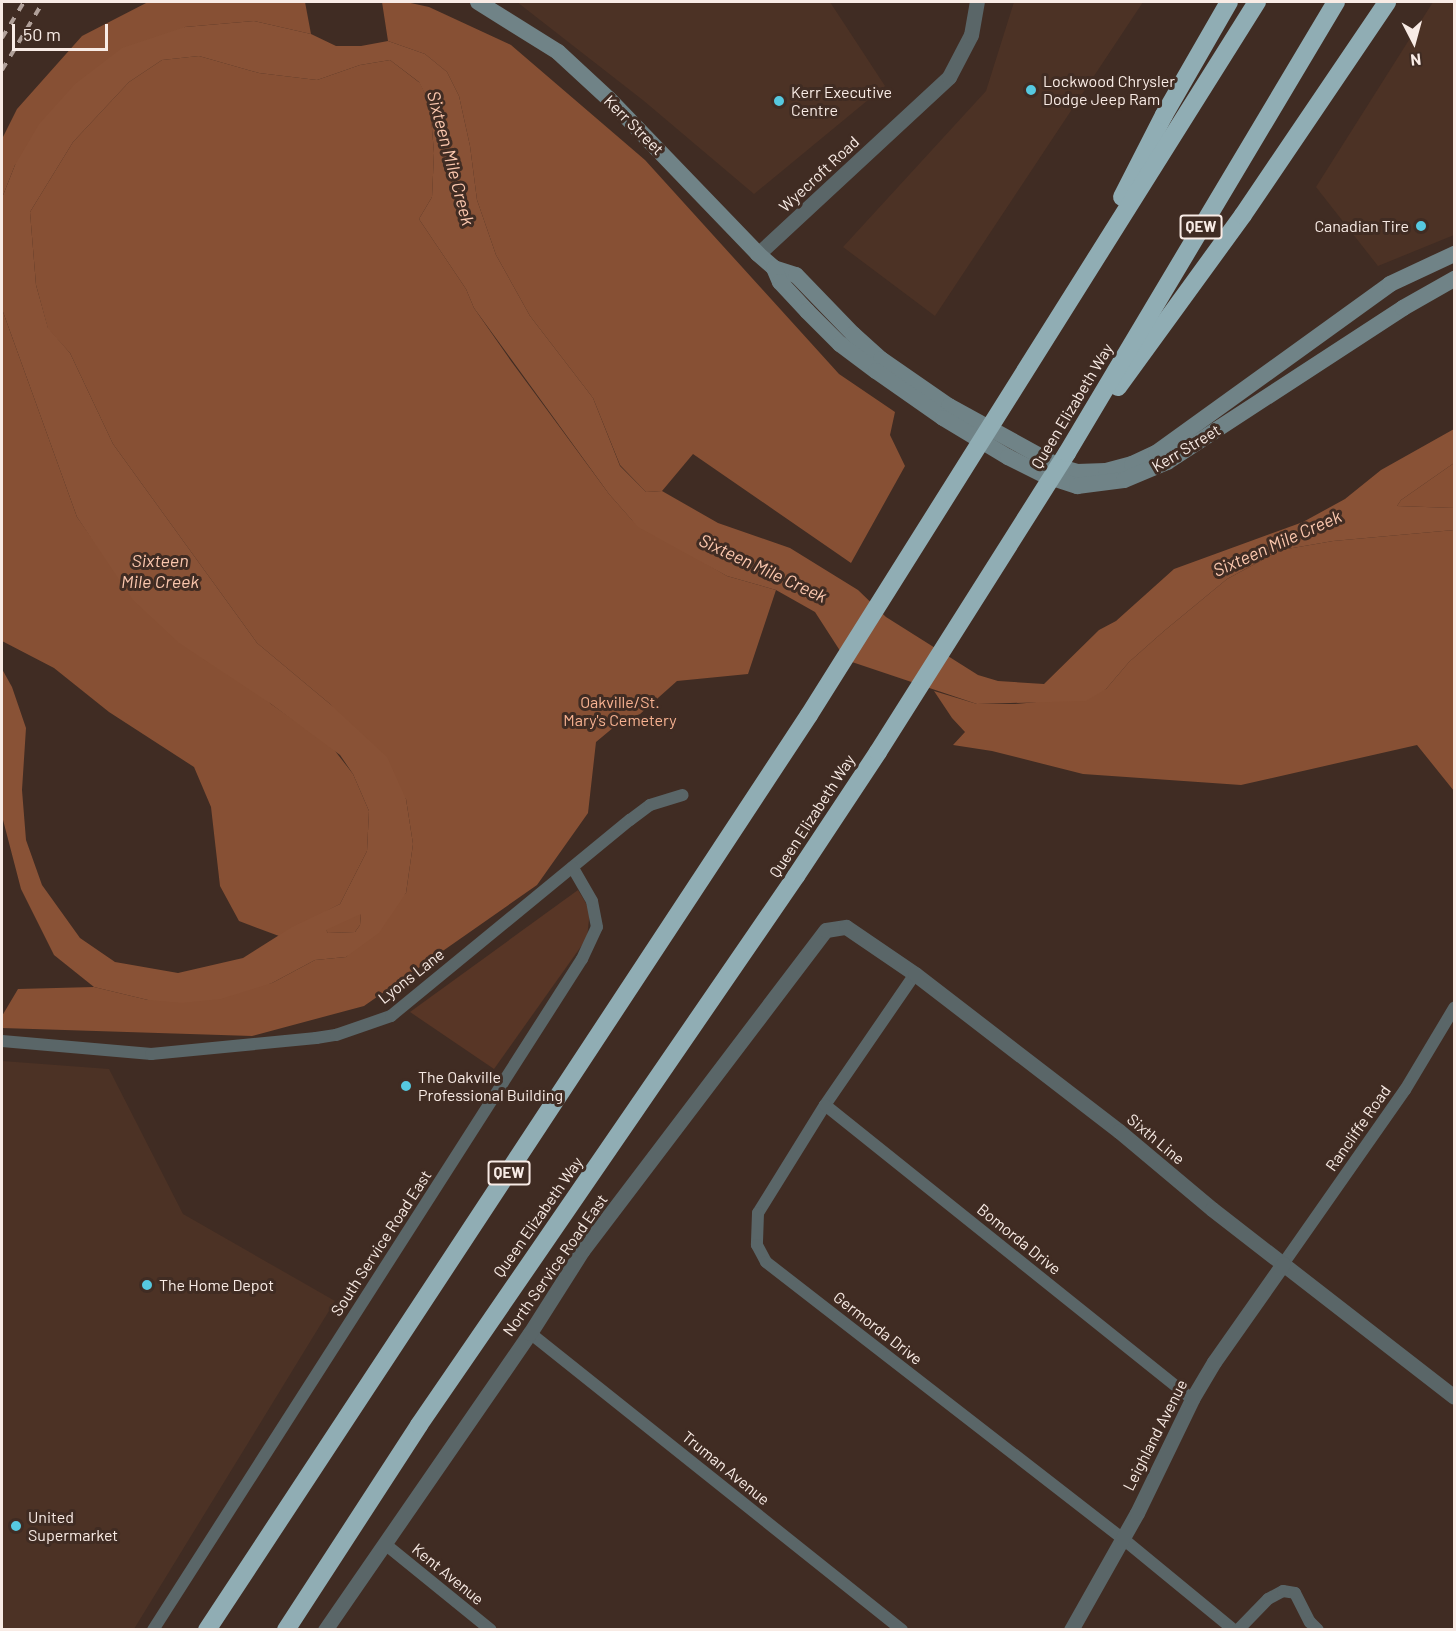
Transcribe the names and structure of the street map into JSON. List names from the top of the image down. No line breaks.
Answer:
{"streets":{"highway":["QEW","Queen Elizabeth Way"],"main road":["Kerr Street"],"street":["Wyecroft Road","Lyons Lane","Rancliffe Road","Sixth Line","Bomorda Drive","South Service Road East","North Service Road East","Germorda Drive","Leighland Avenue","Truman Avenue","Kent Avenue"]},"crossings":[["Kerr Street","Wyecroft Road"],["Lyons Lane","South Service Road East"],["Rancliffe Road","Sixth Line"],["Rancliffe Road","Leighland Avenue"],["Sixth Line","North Service Road East"],["Sixth Line","Germorda Drive"],["Sixth Line","Leighland Avenue"],["Bomorda Drive","Germorda Drive"],["Bomorda Drive","Leighland Avenue"],["North Service Road East","Truman Avenue"],["North Service Road East","Kent Avenue"],["Germorda Drive","Leighland Avenue"]],"water":["Sixteen Mile Creek"],"parks":["Oakville/St. Mary's Cemetery"],"places":["Lockwood Chrysler Dodge Jeep Ram","Kerr Executive Centre","Canadian Tire","The Oakville Professional Building","The Home Depot","United Supermarket"],"scale_bar":"50 m","north":"bottom"}
